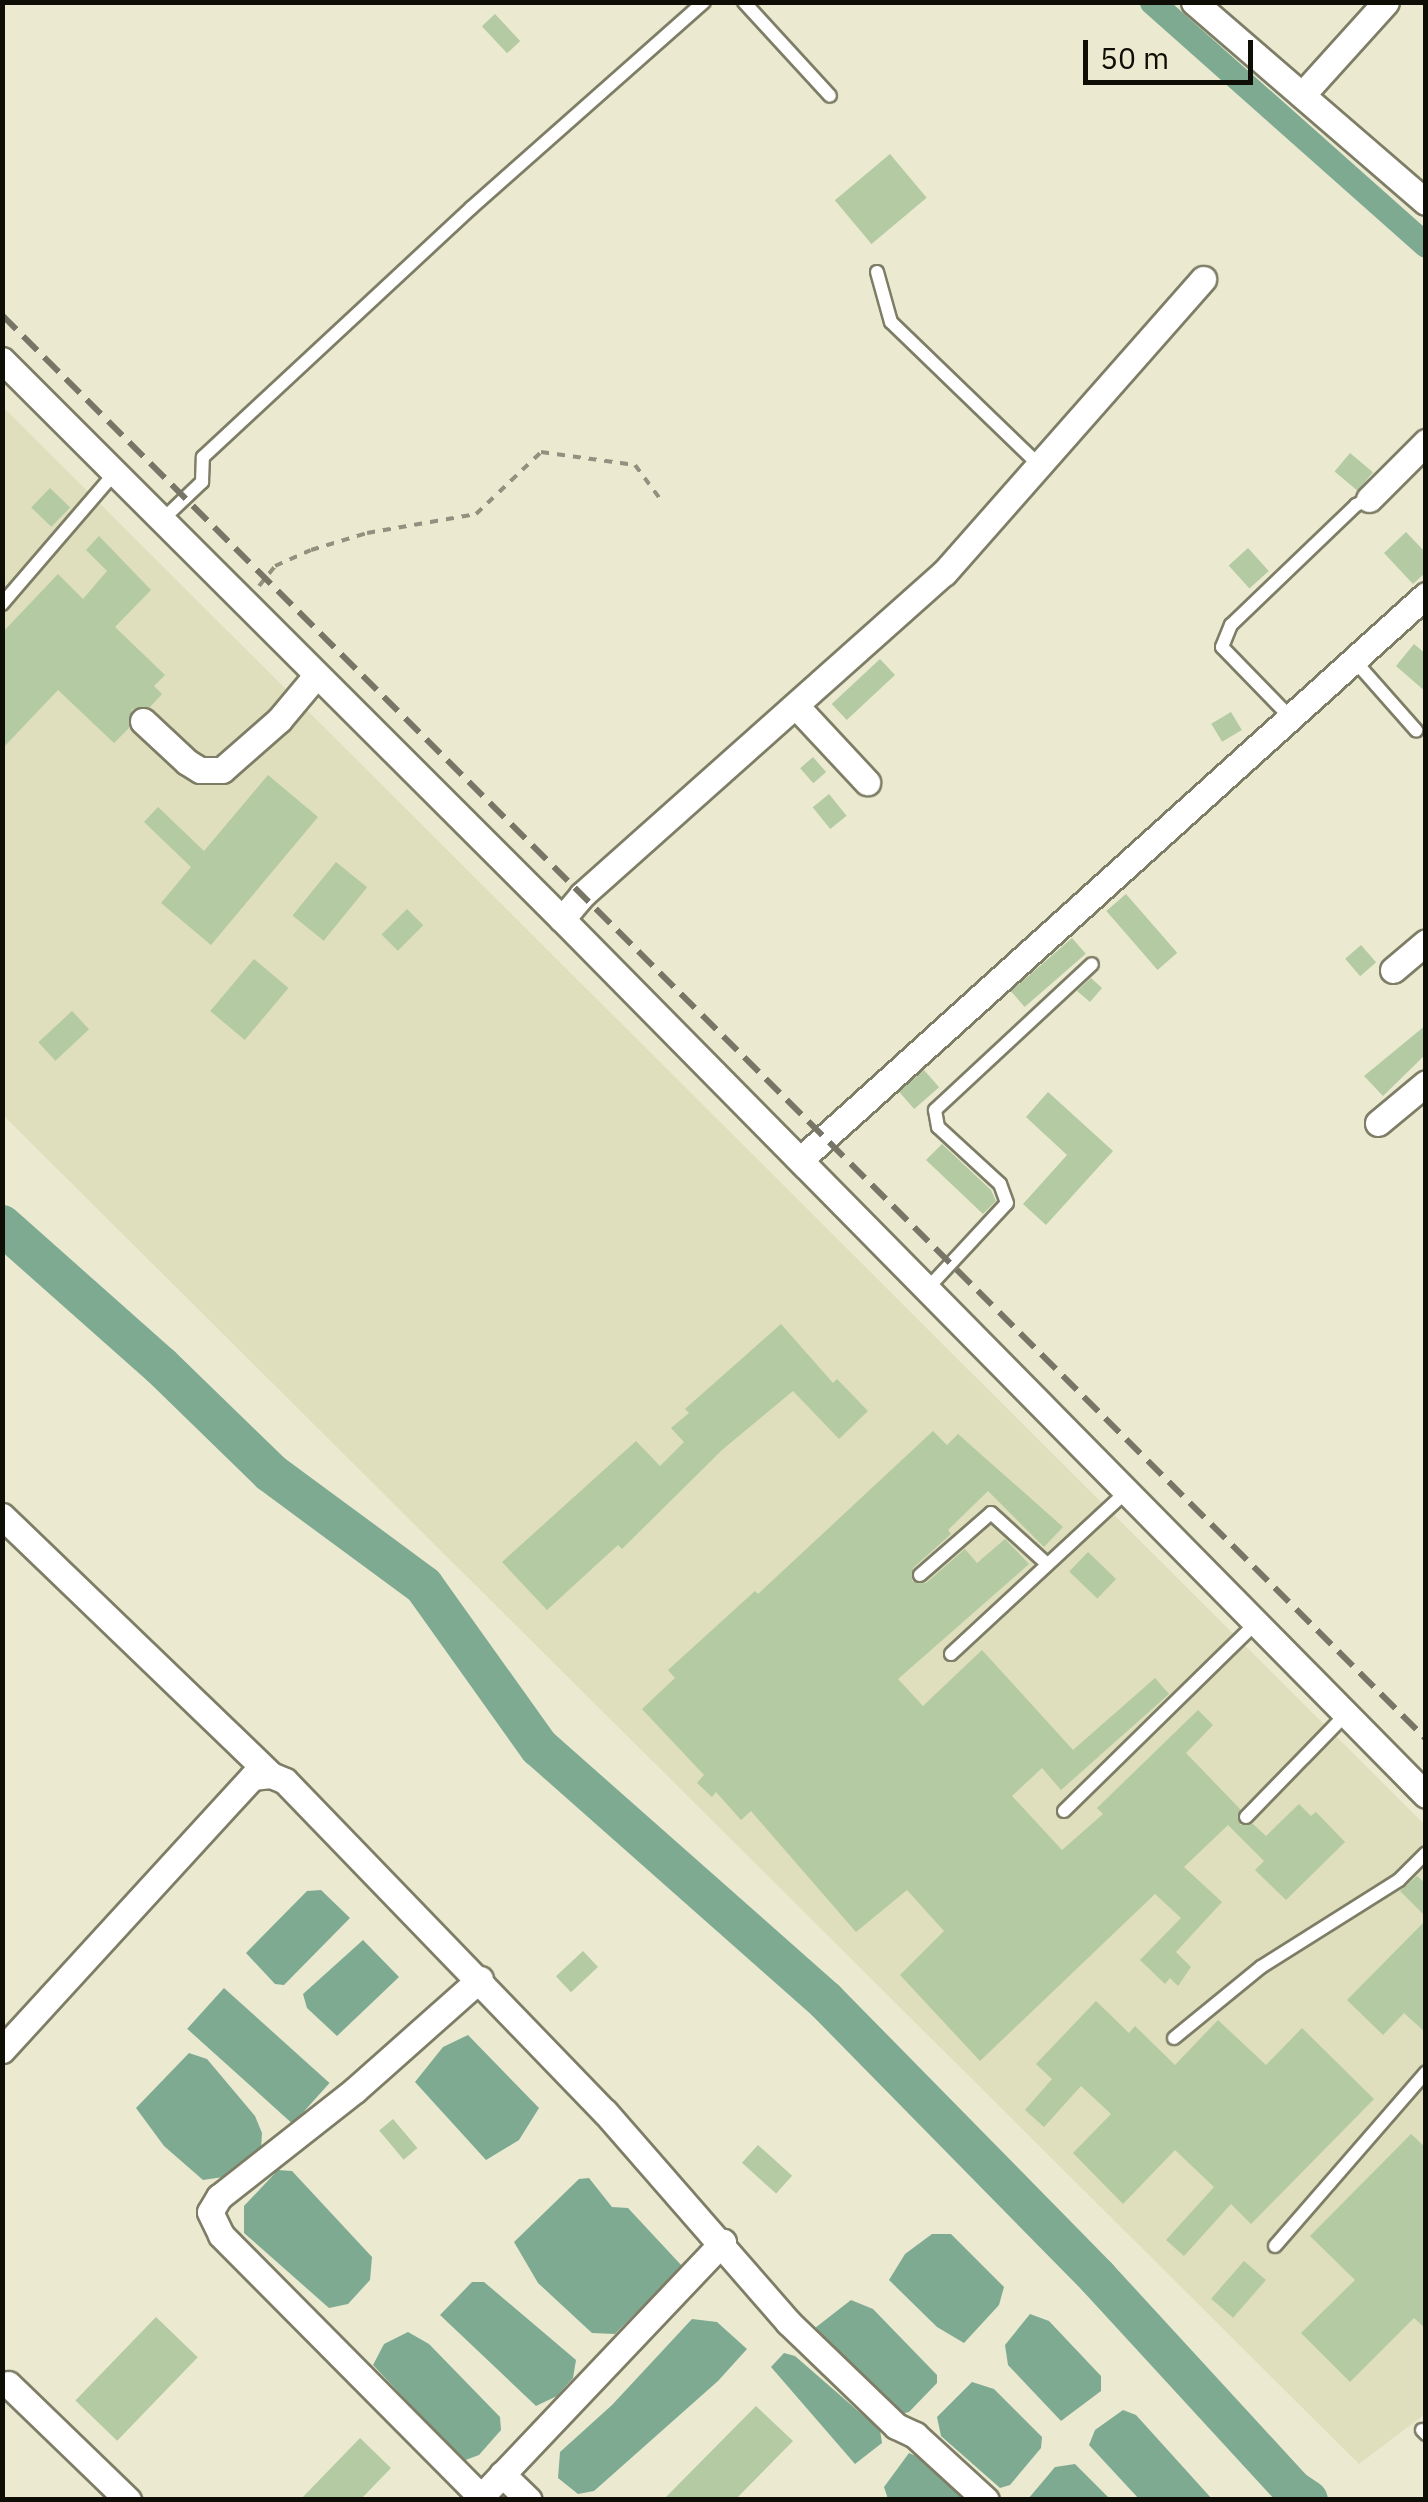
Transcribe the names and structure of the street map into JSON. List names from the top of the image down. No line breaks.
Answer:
{"scale_bar":"50 m"}
